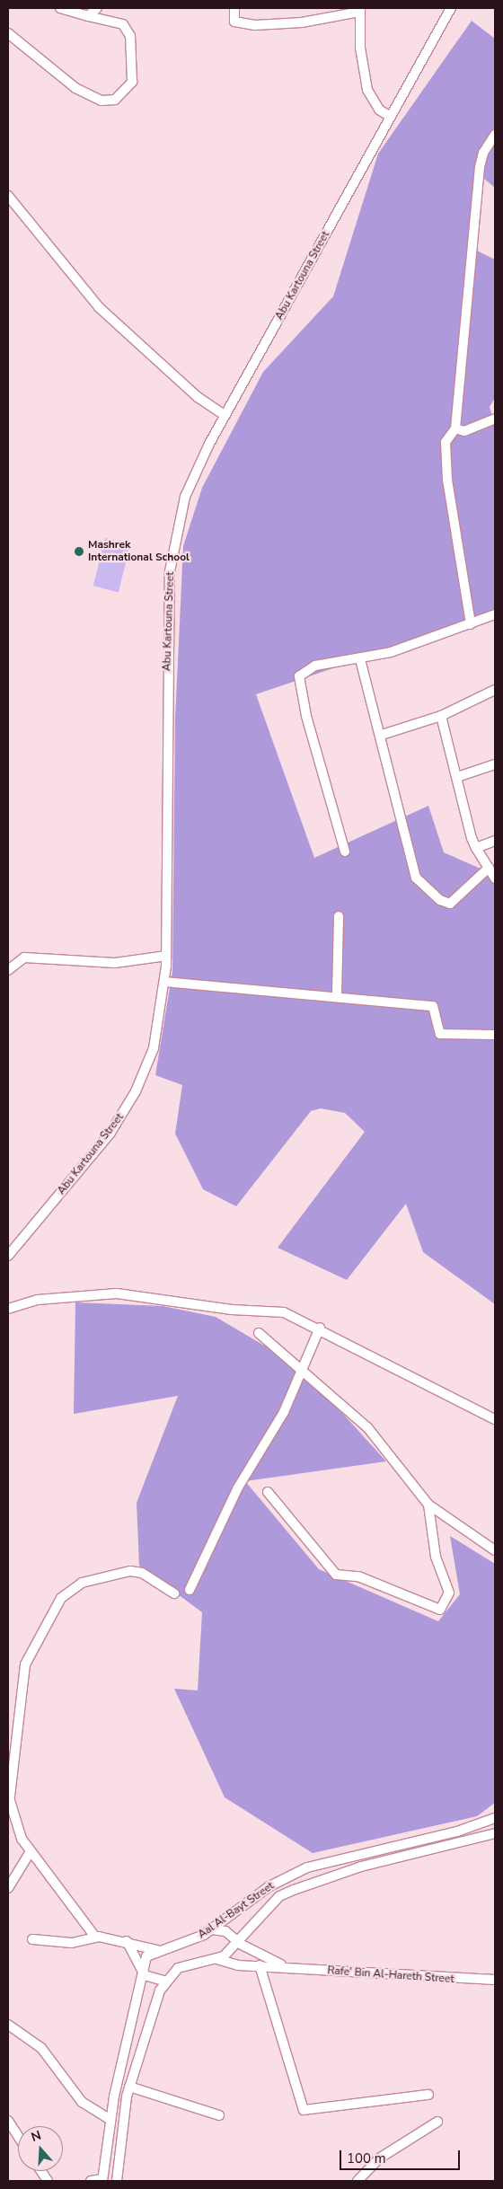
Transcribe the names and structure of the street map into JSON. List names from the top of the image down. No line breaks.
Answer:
{"streets":{"street":["Abu Kartouna Street","Aal Al-Bayt Street","Rafe' Bin Al-Hareth Street"]},"crossings":[["Aal Al-Bayt Street","Rafe' Bin Al-Hareth Street"]],"places":["Mashrek International School"],"scale_bar":"100 m","north":"top"}
